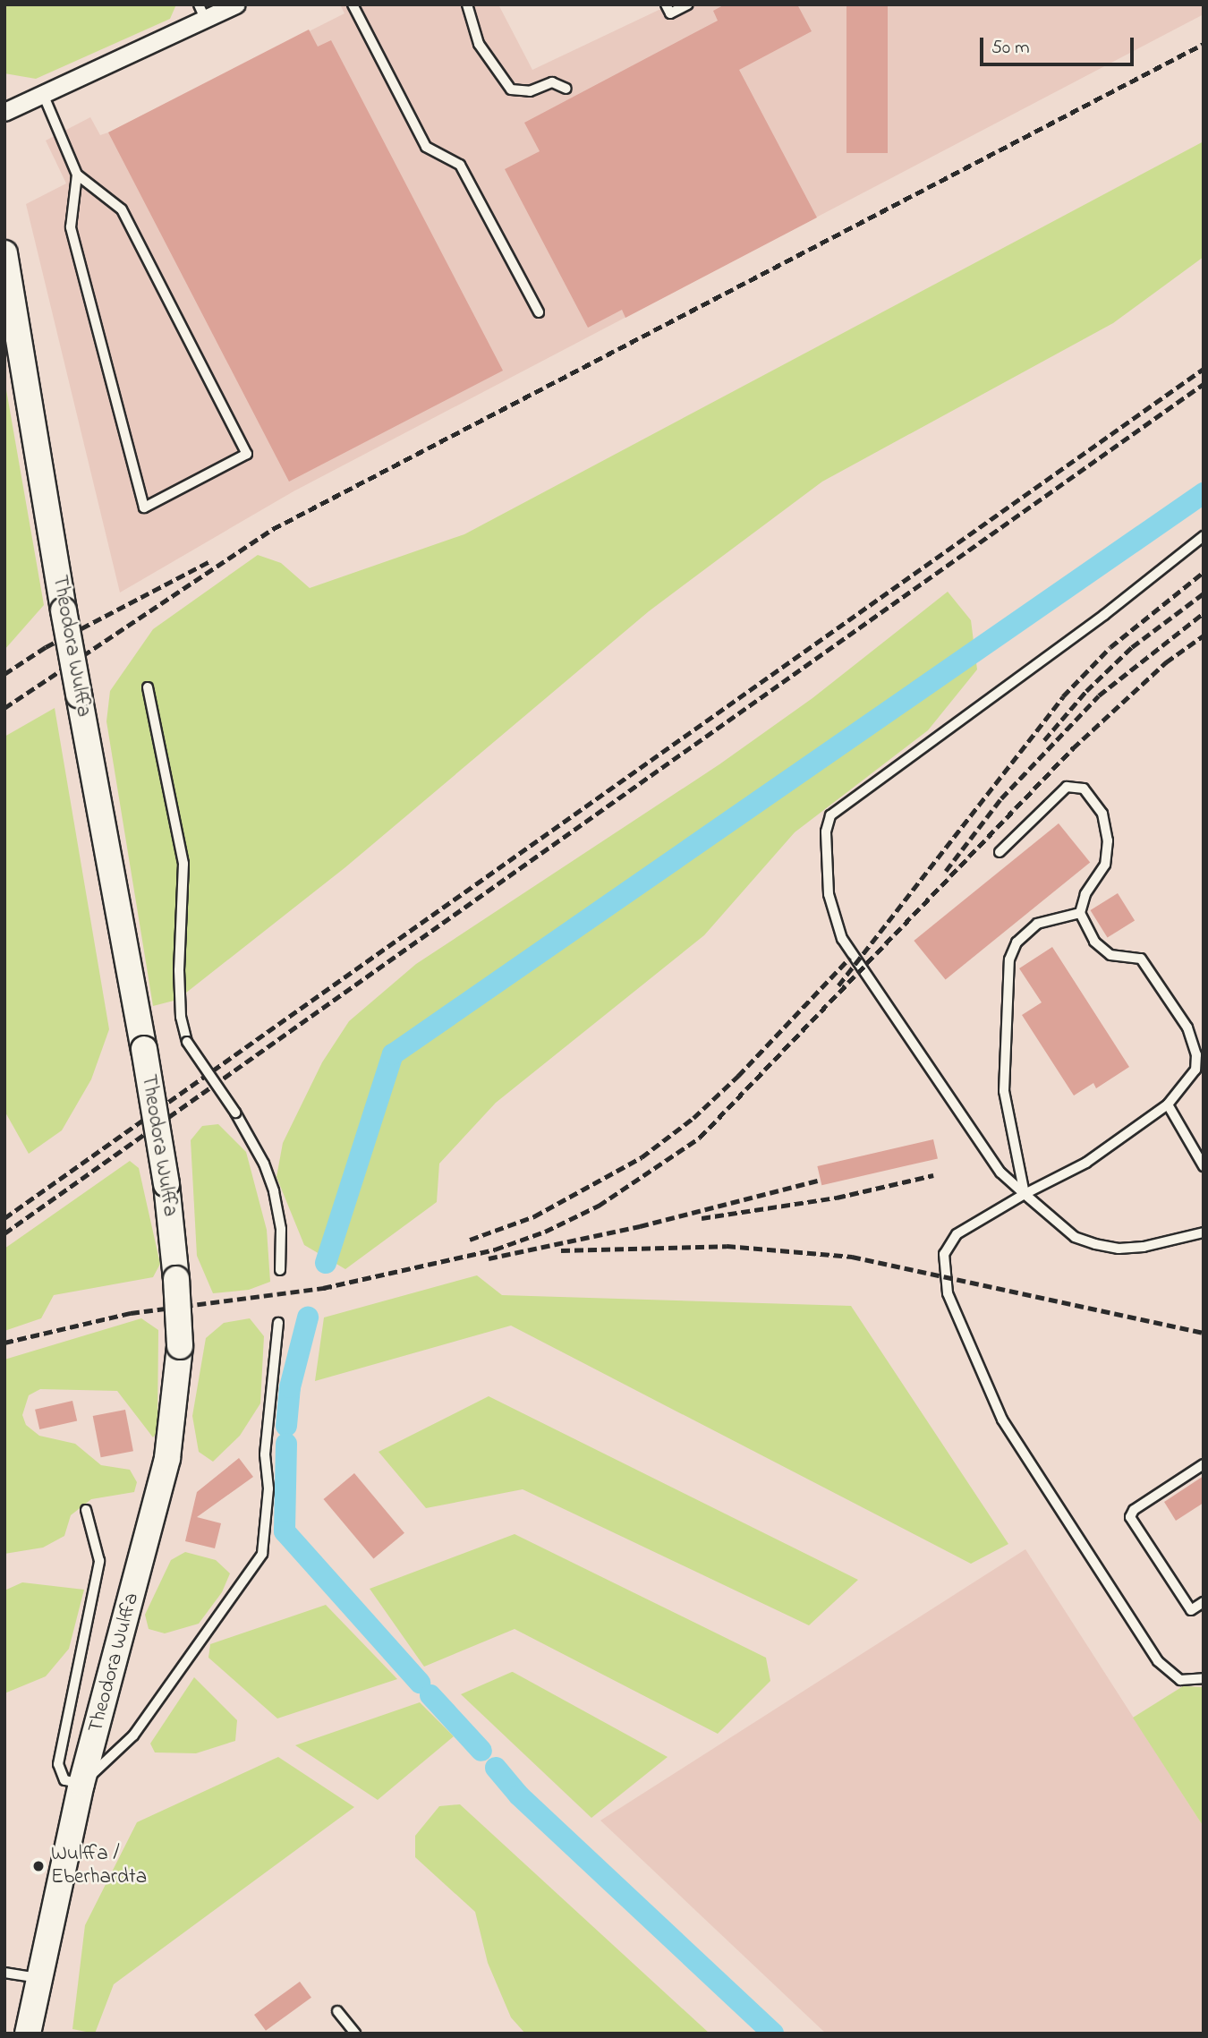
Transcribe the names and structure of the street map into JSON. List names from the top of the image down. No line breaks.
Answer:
{"streets":{"street":["Theodora Wulffa"]},"places":["Wulffa / Eberhardta"],"scale_bar":"50 m"}
